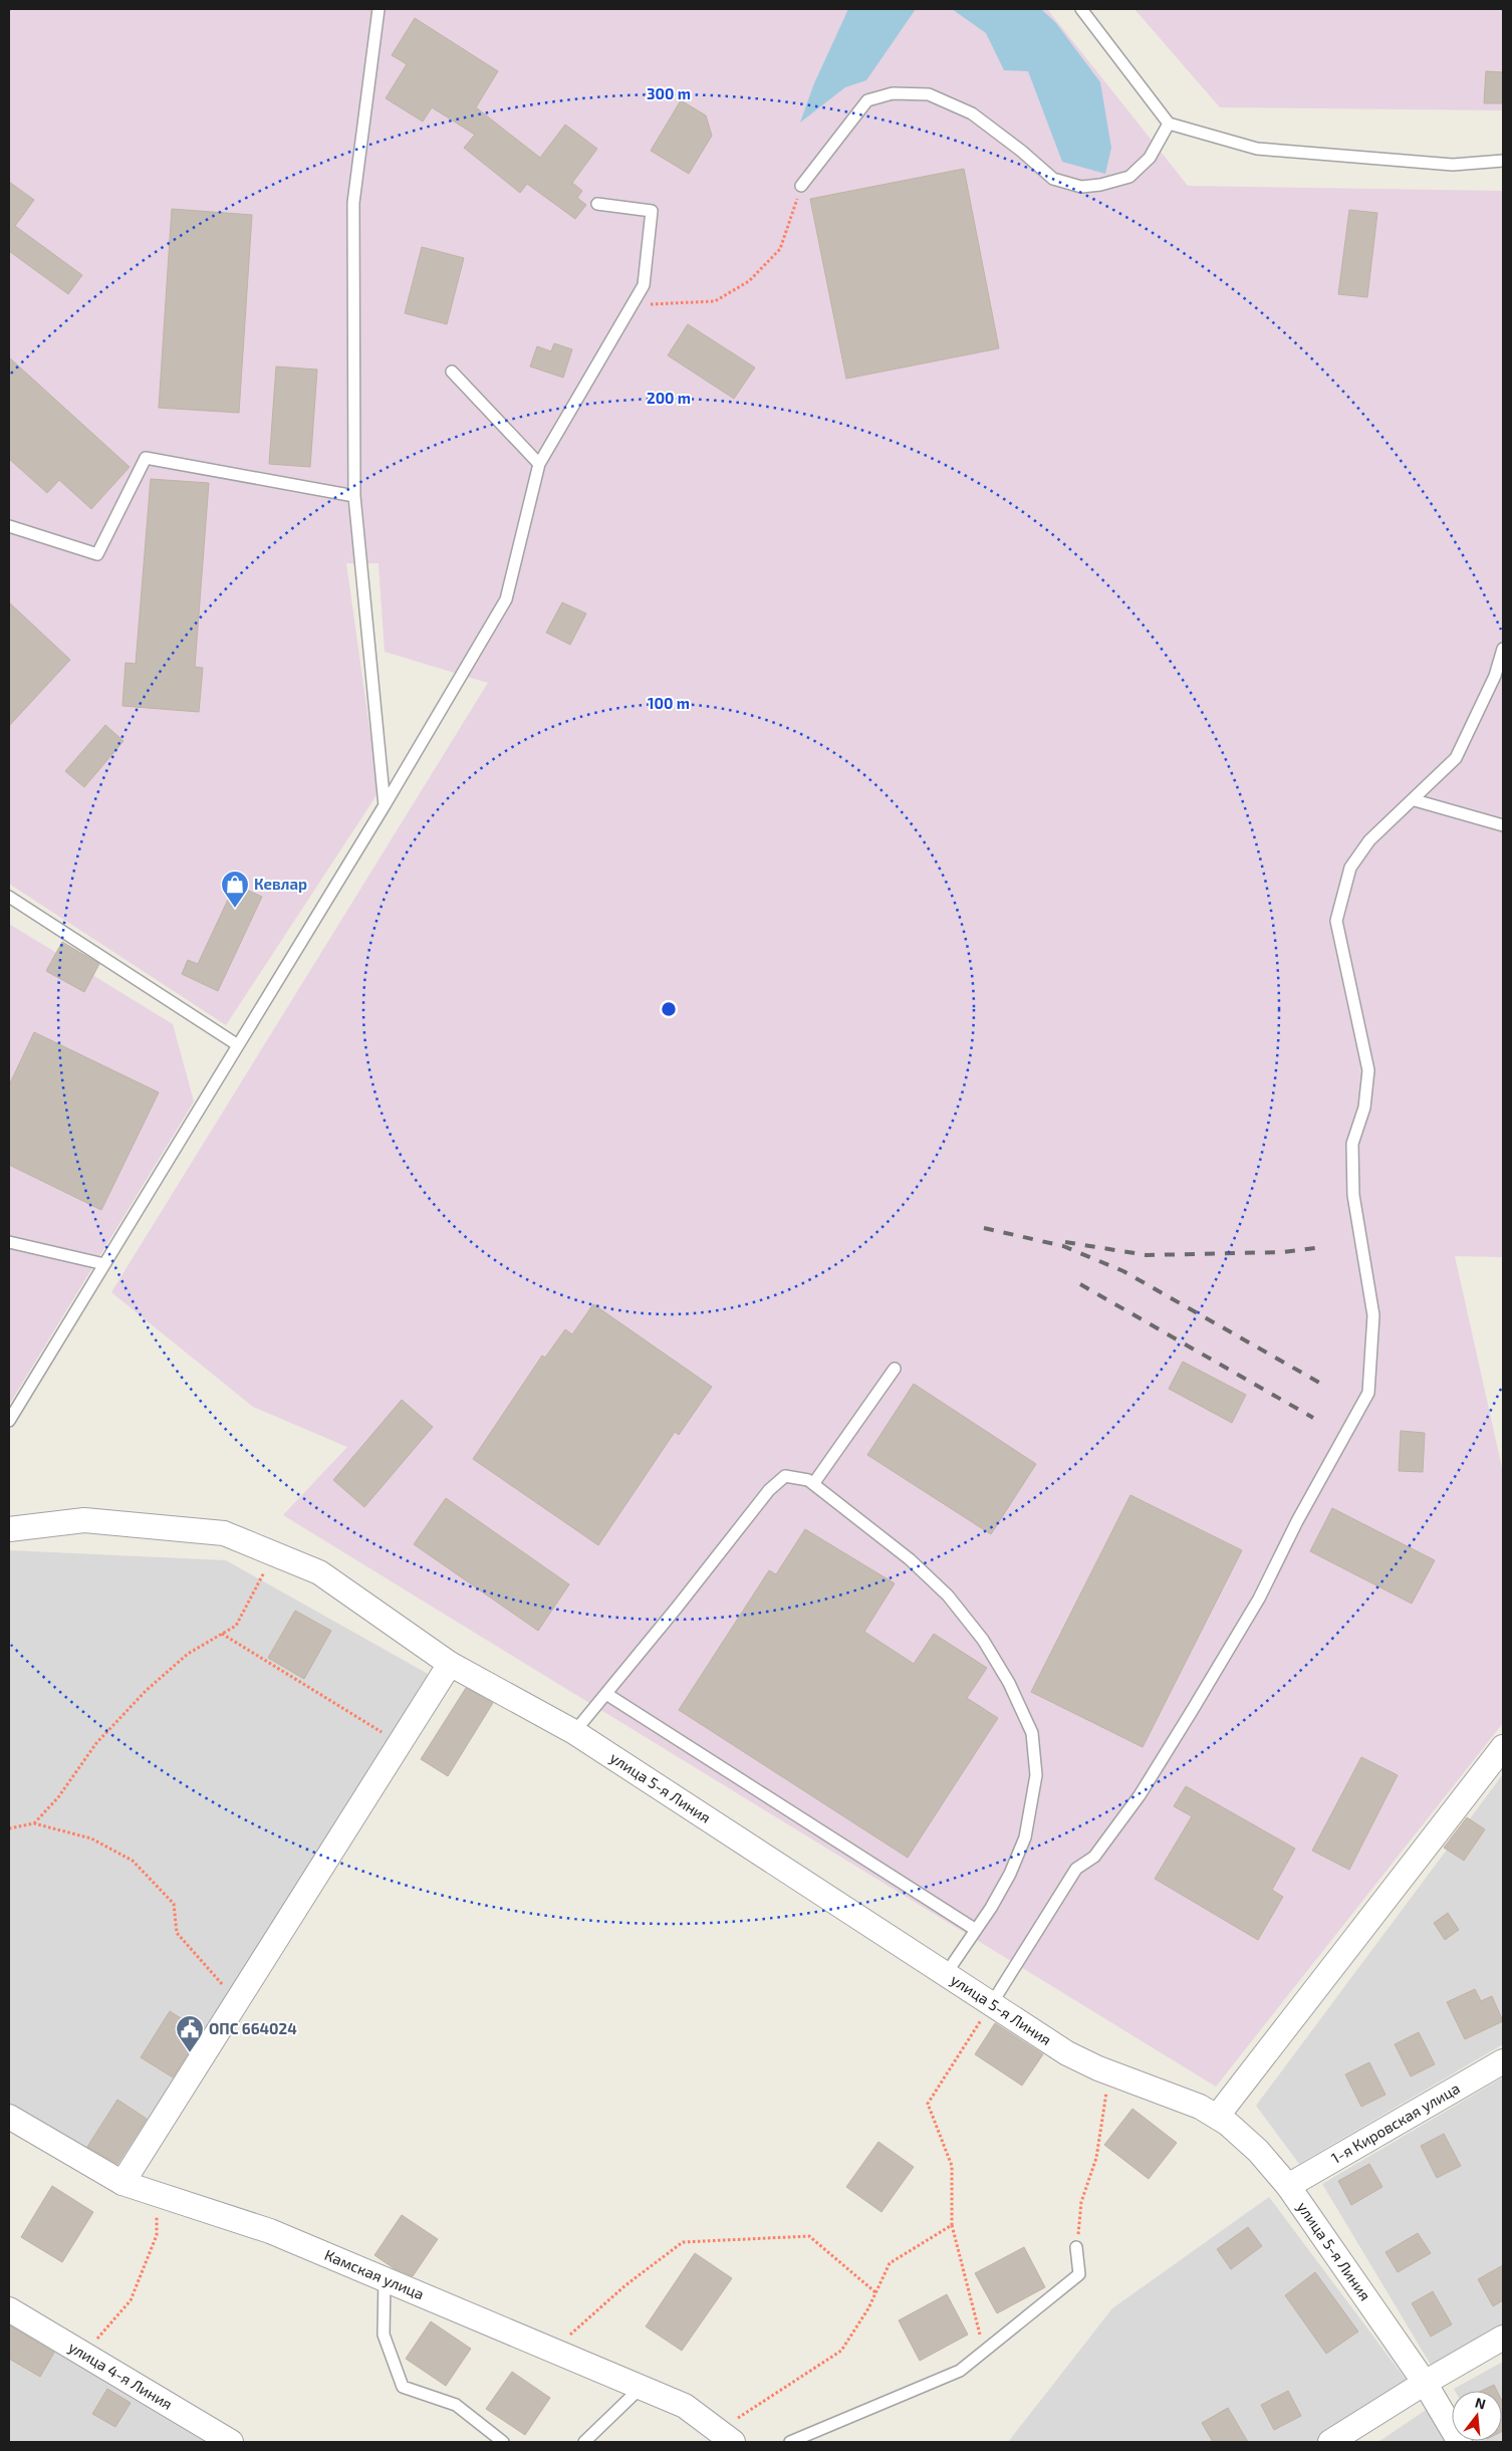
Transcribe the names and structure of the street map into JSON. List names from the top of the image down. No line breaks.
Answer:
{"streets":{"street":["улица 5-я Линия","1-я Кировская улица","Камская улица","улица 4-я Линия"]},"crossings":[["улица 5-я Линия","1-я Кировская улица"]],"places":{"shop":["Кевлар"],"public building":["ОПС 664024"]},"north":"top","rings":["300 m","200 m","100 m"]}
